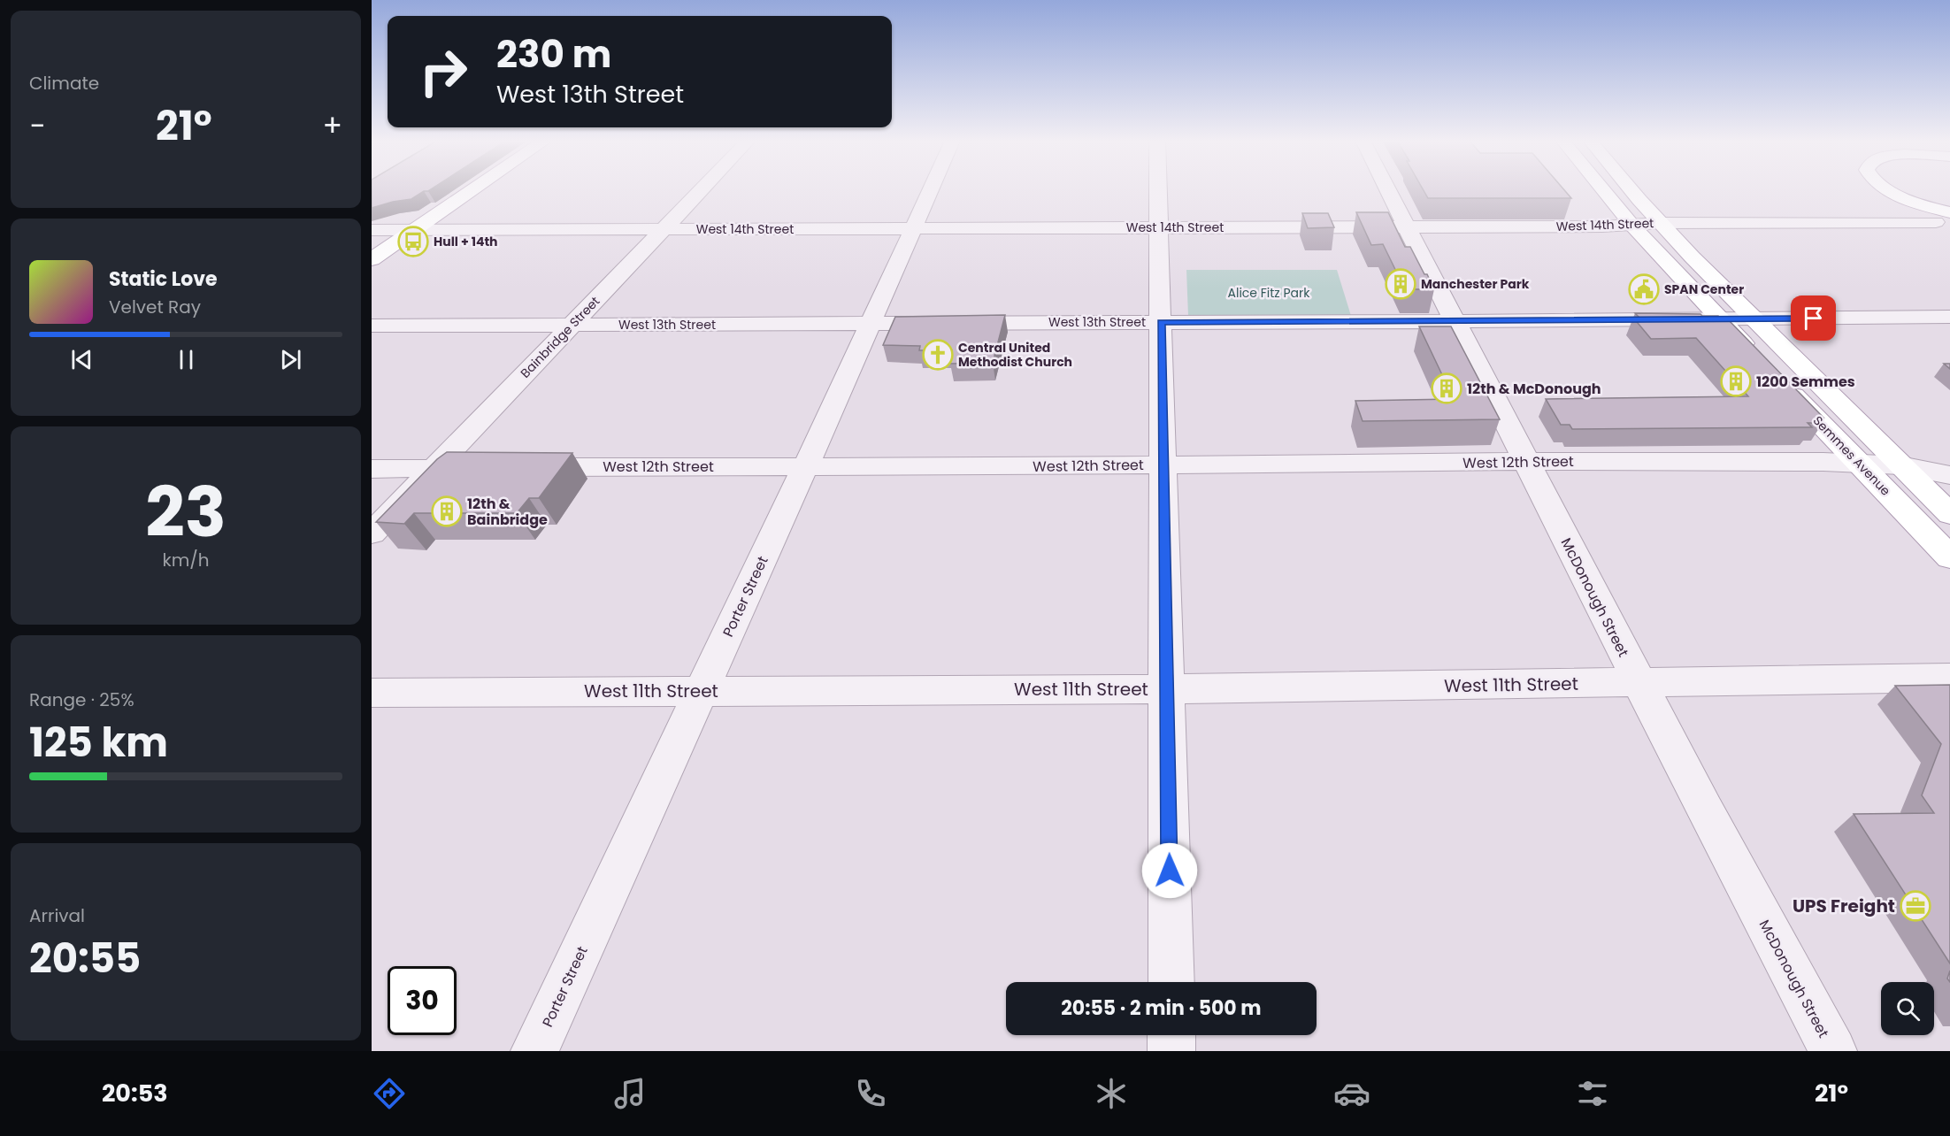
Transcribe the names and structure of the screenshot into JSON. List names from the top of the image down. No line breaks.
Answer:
{"streets":{"main road":["Semmes Avenue"],"street":["West 14th Street","West 13th Street","Bainbridge Street","West 12th Street","Porter Street","McDonough Street","West 11th Street"]},"crossings":[["West 14th Street","Bainbridge Street"],["West 14th Street","Semmes Avenue"],["West 14th Street","Porter Street"],["West 14th Street","McDonough Street"],["West 13th Street","Bainbridge Street"],["West 13th Street","Semmes Avenue"],["West 13th Street","Porter Street"],["West 13th Street","McDonough Street"],["Bainbridge Street","West 12th Street"],["Semmes Avenue","West 12th Street"],["West 12th Street","Porter Street"],["West 12th Street","McDonough Street"],["Porter Street","West 11th Street"],["McDonough Street","West 11th Street"]],"parks":["Alice Fitz Park"],"places":{"bus stop":["Hull + 14th"],"building":["Manchester Park","1200 Semmes","12th & McDonough","12th & Bainbridge"],"public building":["SPAN Center"],"church":["Central United Methodist Church"],"office":["UPS Freight"]},"page":{"tile":["Climate",["23","km/h"],["Range · 25%","125 km"],["Arrival","20:55"]],"turn":["230 m","West 13th Street"],"heat":["−","21°","+"],"song":["Static Love","Velvet Ray"],"limit":"30","trip":"20:55 · 2 min · 500 m","tabs":["20:53","21°"]}}
